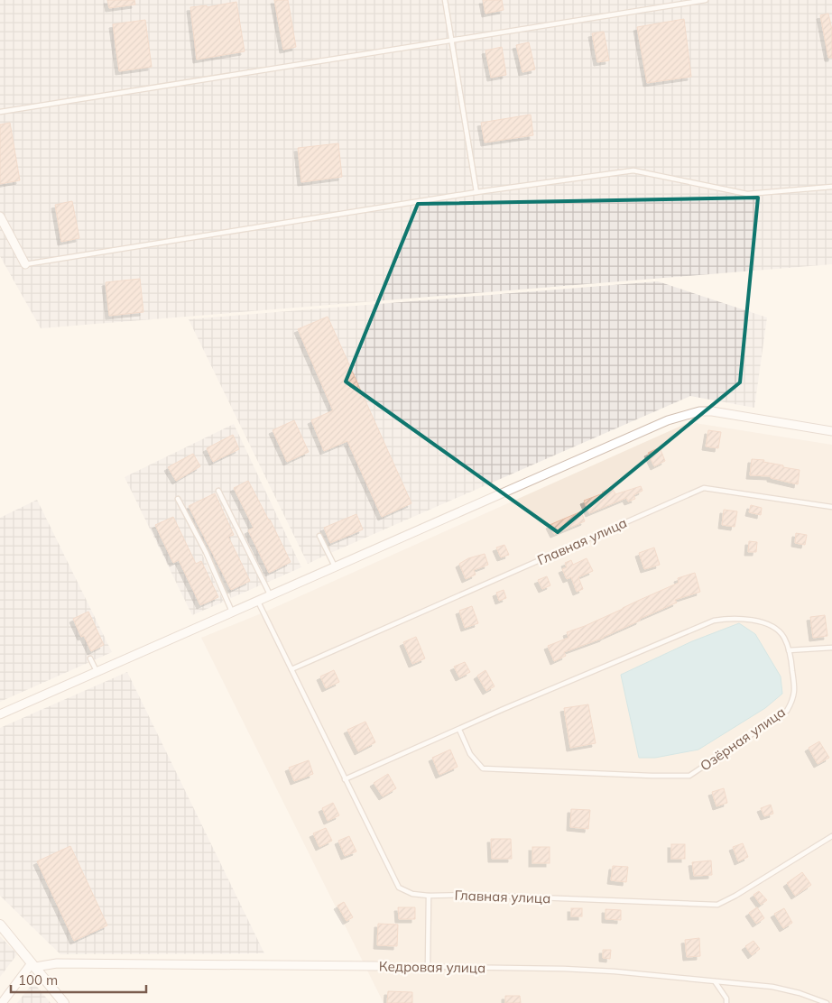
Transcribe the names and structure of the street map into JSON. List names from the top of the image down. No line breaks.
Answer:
{"streets":{"street":["Кедровая улица"],"lane":["Главная улица","Озёрная улица"]},"crossings":[["Главная улица","Озёрная улица"]],"scale_bar":"100 m"}
